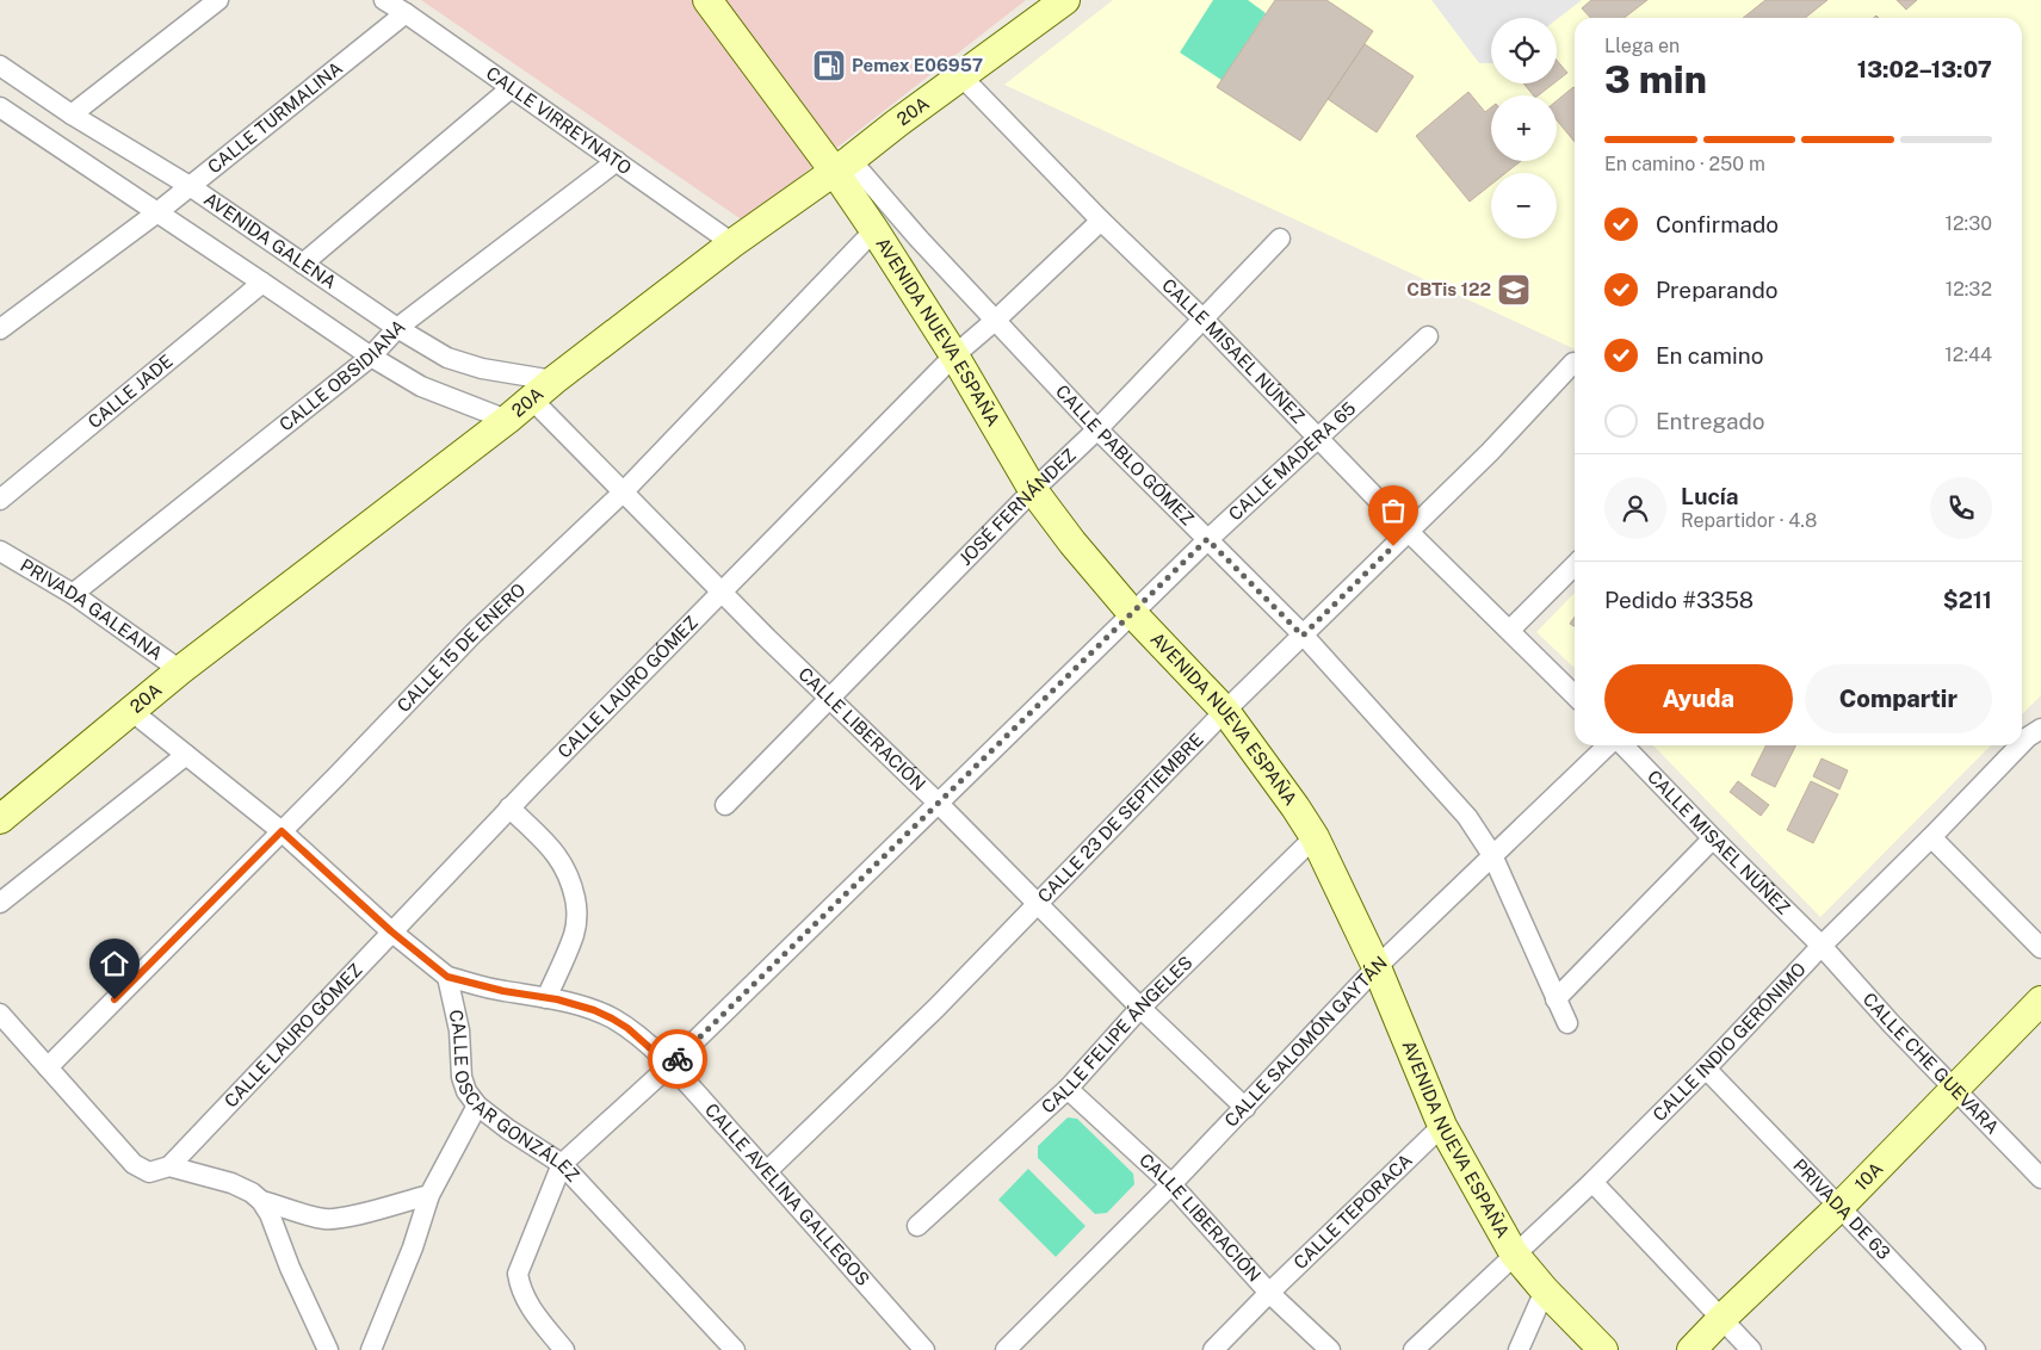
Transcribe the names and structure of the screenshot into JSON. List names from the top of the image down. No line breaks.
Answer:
{"streets":{"street":["20A","CALLE TURMALINA","CALLE VIRREYNATO","AVENIDA GALENA","AVENIDA NUEVA ESPAÑA","CALLE MISAEL NÚÑEZ","CALLE OBSIDIANA","CALLE JADE","CALLE PABLO GÓMEZ","CALLE MADERA 65","JOSÉ FERNÁNDEZ","PRIVADA GALEANA","CALLE 15 DE ENERO","CALLE LAURO GÓMEZ","CALLE LIBERACIÓN","CALLE 23 DE SEPTIEMBRE","CALLE FELIPE ÁNGELES","CALLE INDIO GERÓNIMO","CALLE SALOMÓN GAYTÁN","CALLE CHE GUEVARA","CALLE OSCAR GONZÁLEZ","10A","CALLE AVELINA GALLEGOS","PRIVADA DE 63","CALLE TEPORACA"]},"crossings":[["20A","CALLE VIRREYNATO"],["20A","AVENIDA GALENA"],["20A","AVENIDA NUEVA ESPAÑA"],["20A","CALLE MISAEL NÚÑEZ"],["20A","CALLE PABLO GÓMEZ"],["20A","PRIVADA GALEANA"],["20A","CALLE LIBERACIÓN"],["20A","CALLE OSCAR GONZÁLEZ"],["CALLE TURMALINA","CALLE VIRREYNATO"],["CALLE TURMALINA","AVENIDA GALENA"],["CALLE VIRREYNATO","CALLE OBSIDIANA"],["AVENIDA GALENA","CALLE OBSIDIANA"],["AVENIDA GALENA","CALLE JADE"],["AVENIDA NUEVA ESPAÑA","CALLE PABLO GÓMEZ"],["AVENIDA NUEVA ESPAÑA","CALLE MADERA 65"],["AVENIDA NUEVA ESPAÑA","JOSÉ FERNÁNDEZ"],["AVENIDA NUEVA ESPAÑA","CALLE 15 DE ENERO"],["AVENIDA NUEVA ESPAÑA","CALLE LAURO GÓMEZ"],["AVENIDA NUEVA ESPAÑA","CALLE 23 DE SEPTIEMBRE"],["AVENIDA NUEVA ESPAÑA","CALLE FELIPE ÁNGELES"],["AVENIDA NUEVA ESPAÑA","CALLE INDIO GERÓNIMO"],["AVENIDA NUEVA ESPAÑA","CALLE SALOMÓN GAYTÁN"],["AVENIDA NUEVA ESPAÑA","CALLE TEPORACA"],["CALLE MISAEL NÚÑEZ","CALLE MADERA 65"],["CALLE MISAEL NÚÑEZ","JOSÉ FERNÁNDEZ"],["CALLE MISAEL NÚÑEZ","CALLE LAURO GÓMEZ"],["CALLE MISAEL NÚÑEZ","CALLE 23 DE SEPTIEMBRE"],["CALLE MISAEL NÚÑEZ","CALLE INDIO GERÓNIMO"],["CALLE MISAEL NÚÑEZ","CALLE CHE GUEVARA"],["CALLE OBSIDIANA","PRIVADA GALEANA"],["CALLE PABLO GÓMEZ","CALLE MADERA 65"],["CALLE PABLO GÓMEZ","JOSÉ FERNÁNDEZ"],["CALLE PABLO GÓMEZ","CALLE LAURO GÓMEZ"],["CALLE PABLO GÓMEZ","CALLE 23 DE SEPTIEMBRE"],["CALLE PABLO GÓMEZ","CALLE SALOMÓN GAYTÁN"],["CALLE MADERA 65","CALLE LIBERACIÓN"],["CALLE MADERA 65","CALLE OSCAR GONZÁLEZ"],["CALLE MADERA 65","CALLE AVELINA GALLEGOS"],["JOSÉ FERNÁNDEZ","CALLE LIBERACIÓN"],["CALLE 15 DE ENERO","CALLE LIBERACIÓN"],["CALLE 15 DE ENERO","CALLE OSCAR GONZÁLEZ"],["CALLE LAURO GÓMEZ","CALLE LIBERACIÓN"],["CALLE LAURO GÓMEZ","CALLE OSCAR GONZÁLEZ"],["CALLE LIBERACIÓN","CALLE 23 DE SEPTIEMBRE"],["CALLE LIBERACIÓN","CALLE FELIPE ÁNGELES"],["CALLE LIBERACIÓN","CALLE SALOMÓN GAYTÁN"],["CALLE LIBERACIÓN","CALLE TEPORACA"],["CALLE 23 DE SEPTIEMBRE","CALLE AVELINA GALLEGOS"],["CALLE INDIO GERÓNIMO","CALLE CHE GUEVARA"],["CALLE INDIO GERÓNIMO","PRIVADA DE 63"],["CALLE CHE GUEVARA","10A"],["CALLE OSCAR GONZÁLEZ","CALLE AVELINA GALLEGOS"],["10A","PRIVADA DE 63"]],"places":{"fuel station":["Pemex E06957"],"school or university":["CBTis 122"]},"page":{"map_buttons":["+","−"],"heading":["3 min","Llega en","13:02–13:07"],"panel":["Lucía","Repartidor · 4.8","Pedido #3358","$211"],"bar":"En camino · 250 m","list":[["Confirmado","12:30"],["Preparando","12:32"],["En camino","12:44"],"Entregado"],"buttons":["Ayuda","Compartir"]}}
